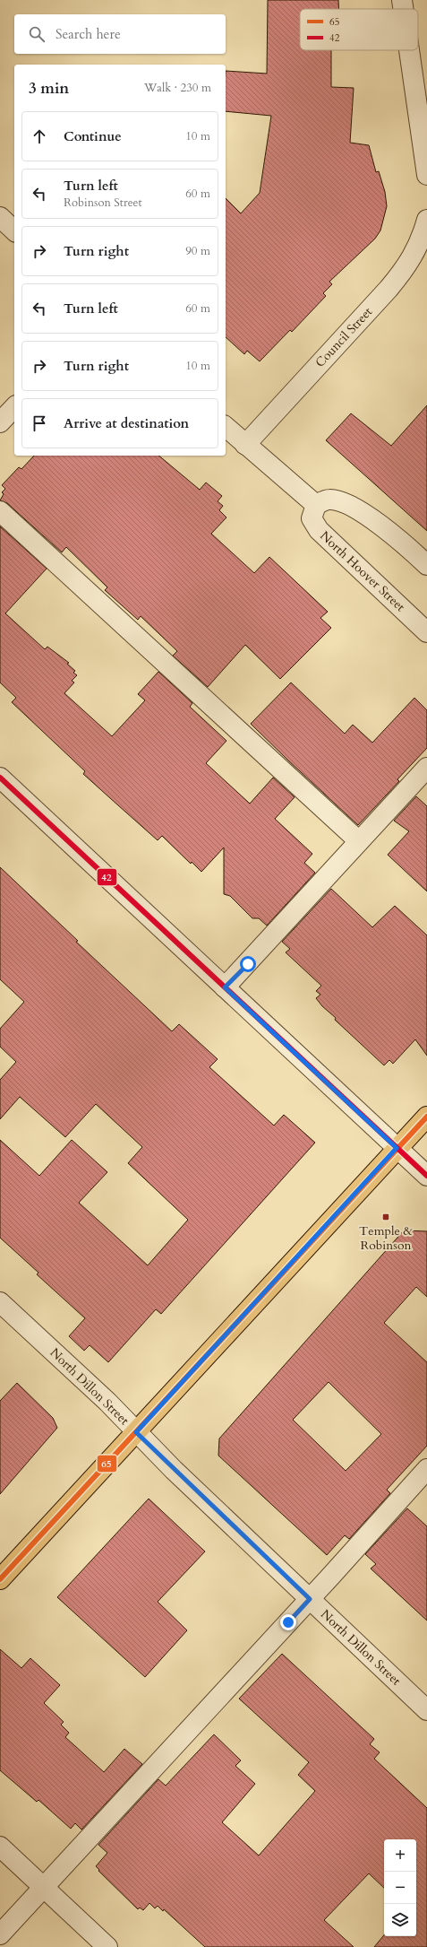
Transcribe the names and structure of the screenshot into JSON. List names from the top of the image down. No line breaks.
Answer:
{"streets":{"street":["Council Street","North Hoover Street","North Dillon Street"]},"places":{"transit":["Temple & Robinson"]},"lines":["transit line 42","transit line 65"],"legend":["65","42"],"page":{"search":"Search here","heading":["3 min","Walk · 230 m"],"list":[["Continue","10 m"],["Turn left","Robinson Street","60 m"],["Turn right","90 m"],["Turn left","60 m"],["Turn right","10 m"],"Arrive at destination"],"map_buttons":["+","−"]}}
